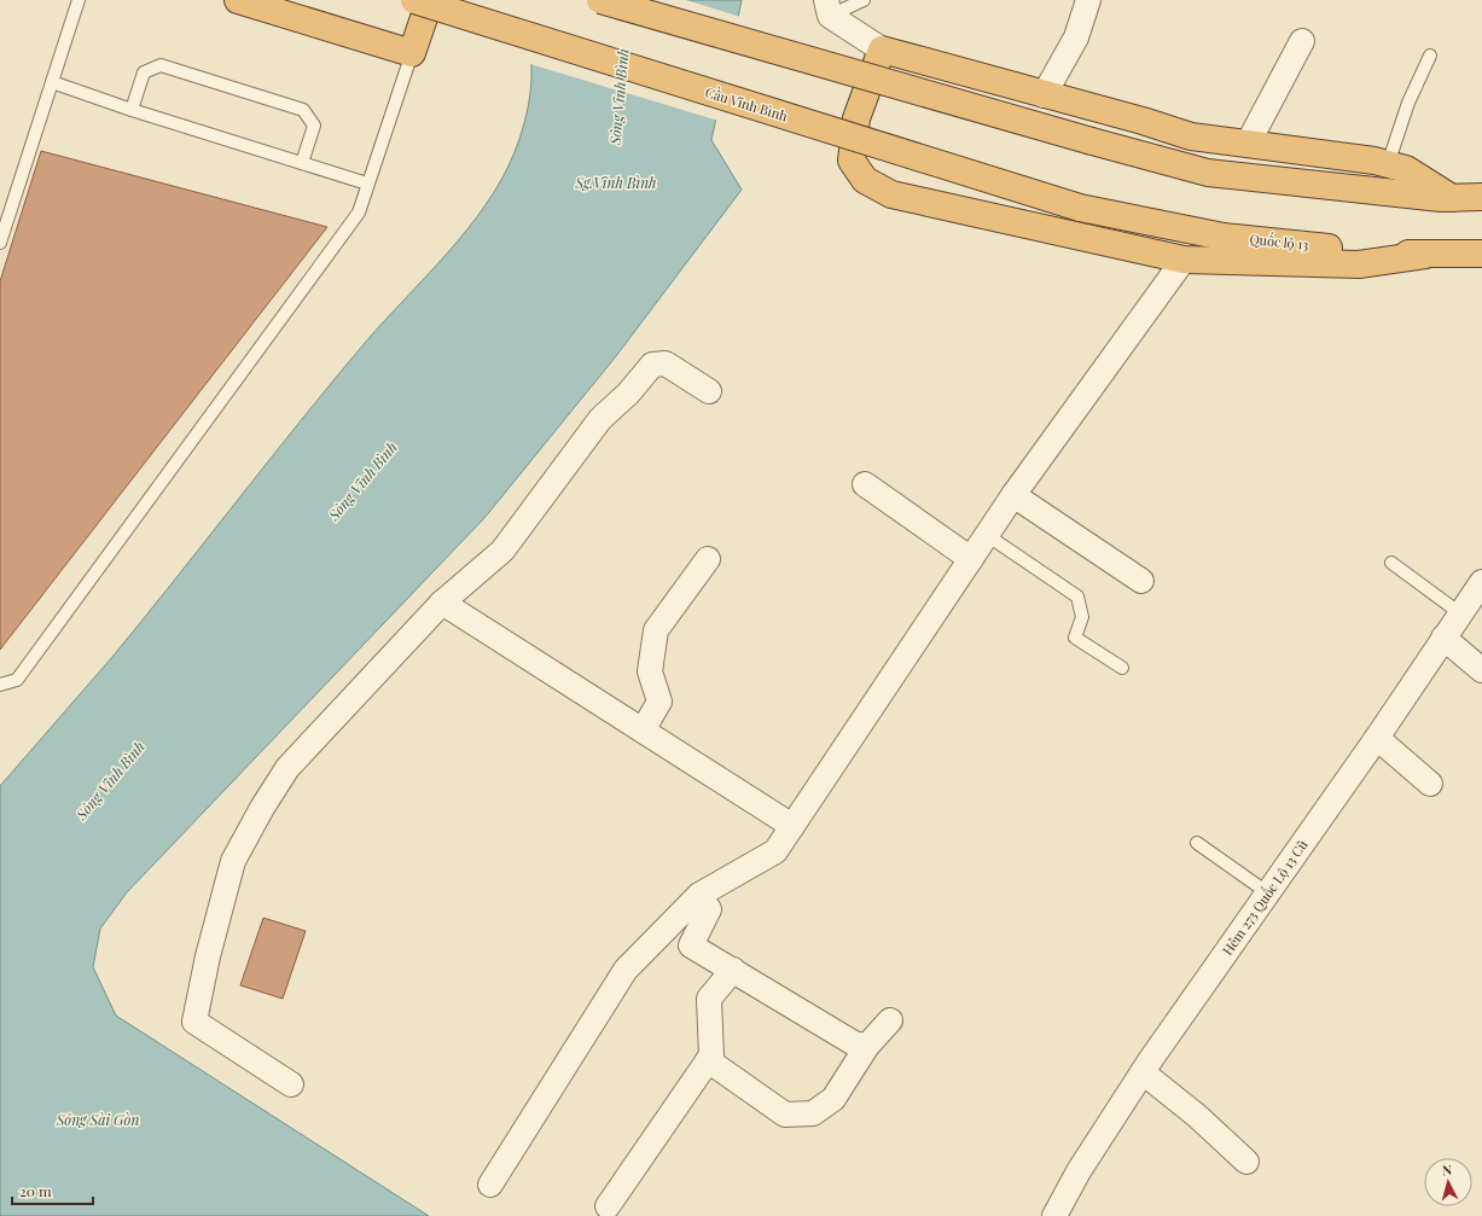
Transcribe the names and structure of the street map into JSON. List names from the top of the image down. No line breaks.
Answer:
{"streets":{"highway":["Cầu Vĩnh Bình","Quốc lộ 13"],"street":["Hẻm 273 Quốc Lộ 13 Cũ"]},"crossings":[["Cầu Vĩnh Bình","Quốc lộ 13"]],"water":["Sông Vĩnh Bình","Sg.Vĩnh Bình","Sông Sài Gòn"],"scale_bar":"20 m","north":"top"}
